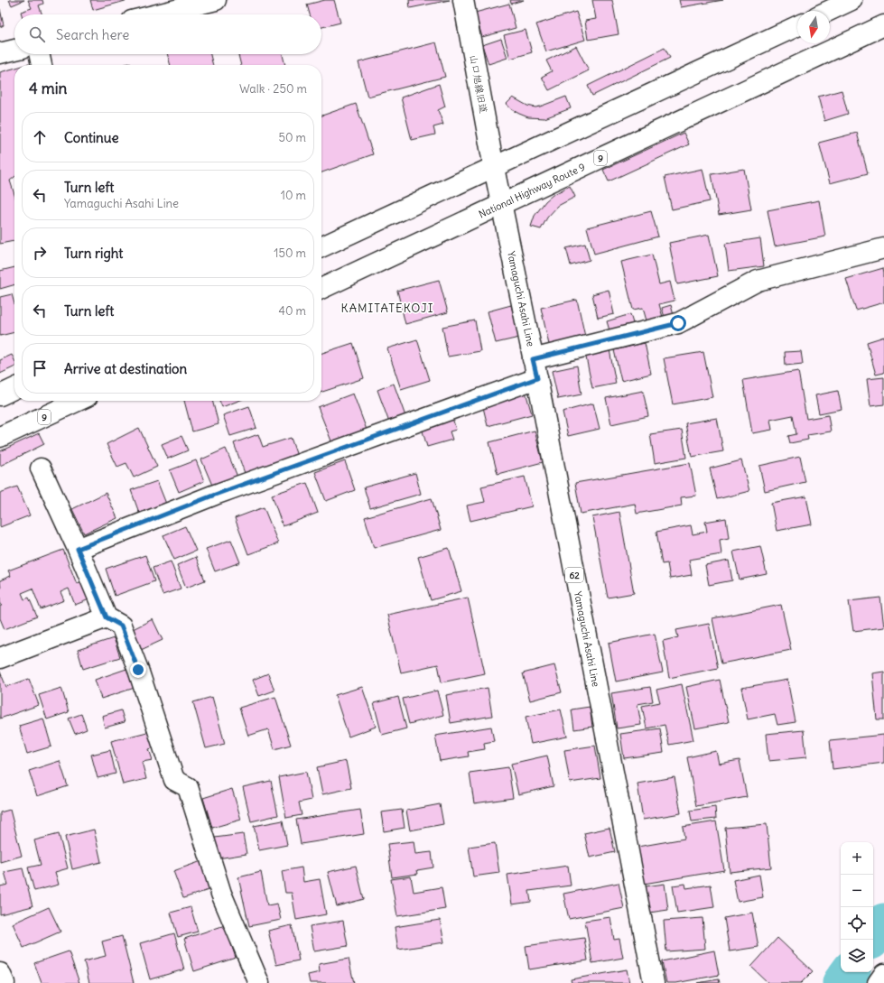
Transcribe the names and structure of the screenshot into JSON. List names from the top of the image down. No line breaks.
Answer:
{"streets":{"main road":["山口旭線旧道","9","National Highway Route 9","Yamaguchi Asahi Line","62"]},"crossings":[["山口旭線旧道","Yamaguchi Asahi Line"],["National Highway Route 9","Yamaguchi Asahi Line"]],"districts":["KAMITATEKOJI"],"north":"bottom","page":{"search":"Search here","heading":["4 min","Walk · 250 m"],"list":[["Continue","50 m"],["Turn left","Yamaguchi Asahi Line","10 m"],["Turn right","150 m"],["Turn left","40 m"],"Arrive at destination"],"map_buttons":["+","−"]}}
